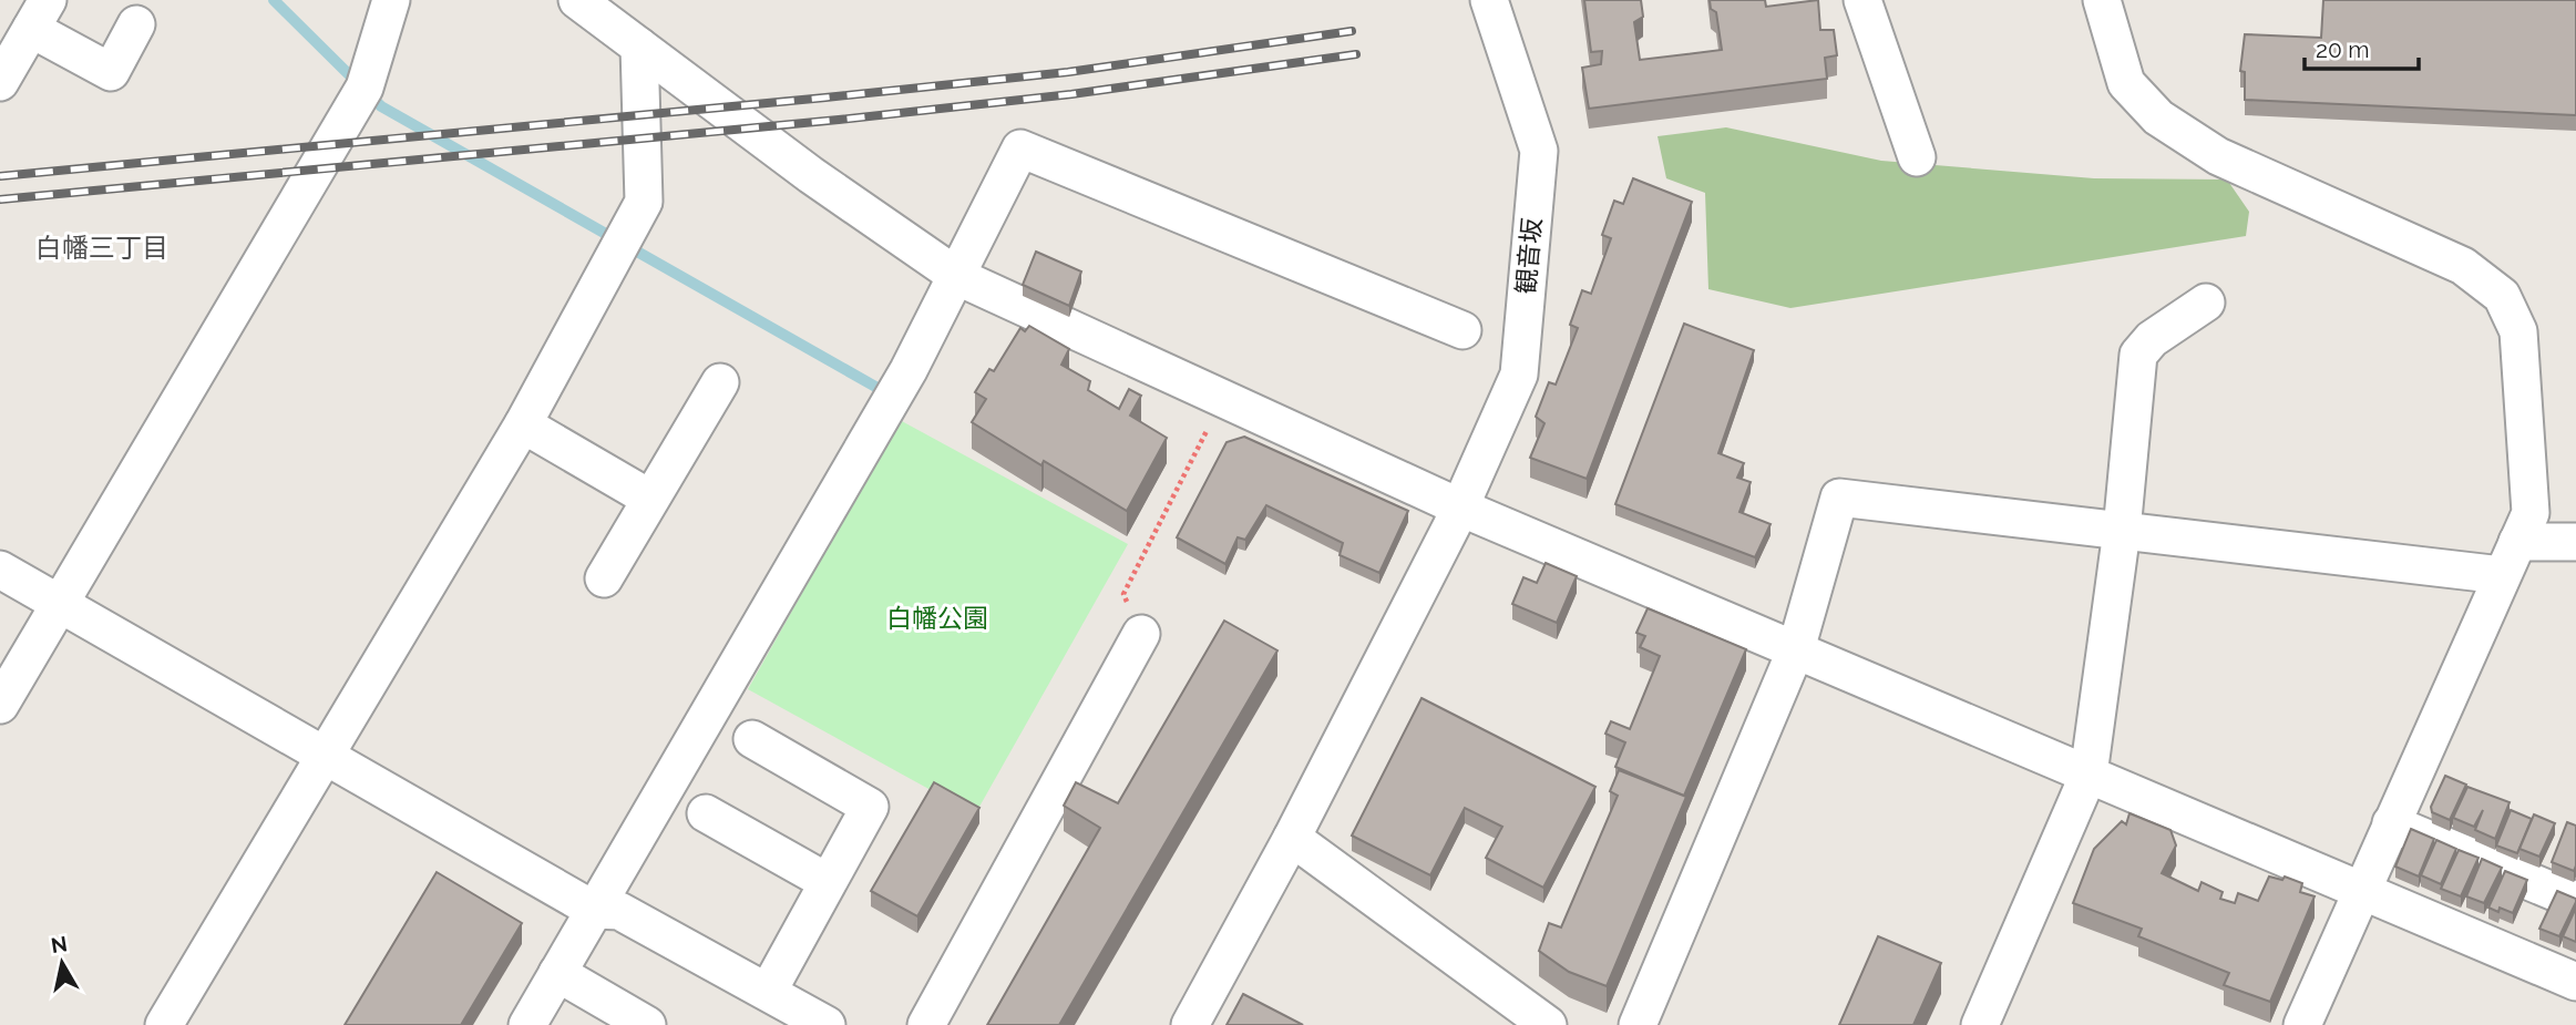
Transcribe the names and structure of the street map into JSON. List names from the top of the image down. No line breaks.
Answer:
{"streets":{"street":["観音坂"]},"districts":["白幡三丁目"],"parks":["白幡公園"],"scale_bar":"20 m","north":"top"}
